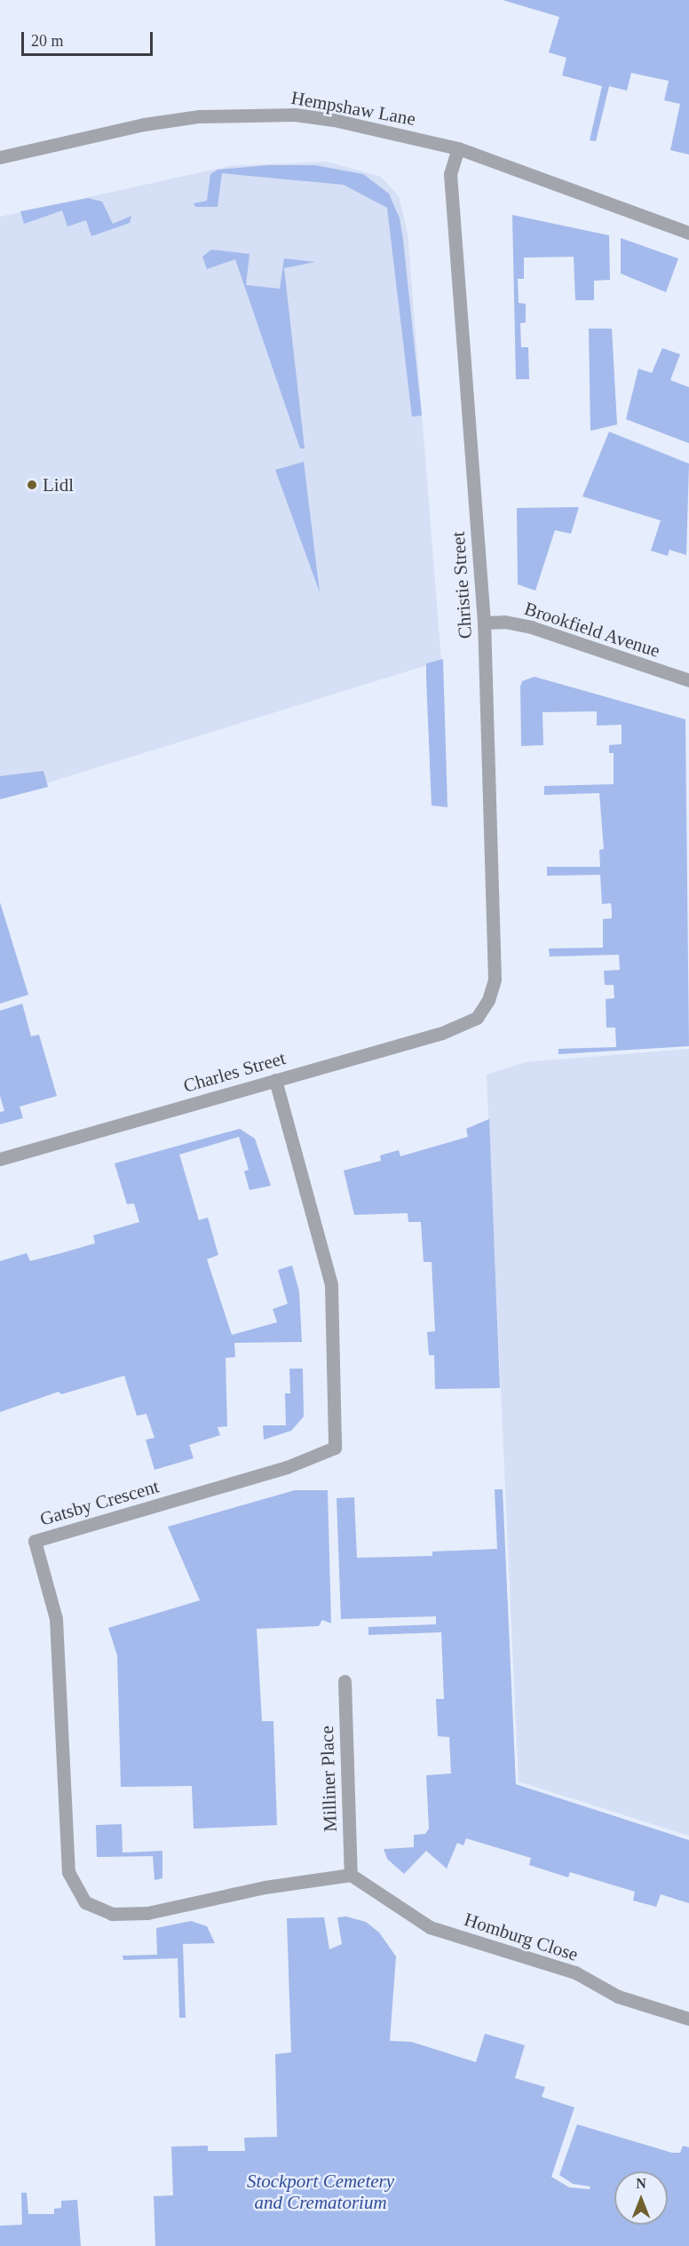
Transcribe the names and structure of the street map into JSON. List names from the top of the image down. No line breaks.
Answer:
{"streets":{"street":["Hempshaw Lane","Christie Street","Brookfield Avenue","Charles Street","Gatsby Crescent","Milliner Place","Homburg Close"]},"crossings":[["Hempshaw Lane","Christie Street"],["Christie Street","Brookfield Avenue"],["Christie Street","Charles Street"],["Charles Street","Gatsby Crescent"],["Gatsby Crescent","Milliner Place"],["Gatsby Crescent","Homburg Close"],["Milliner Place","Homburg Close"]],"parks":["Stockport Cemetery and Crematorium"],"places":["Lidl"],"scale_bar":"20 m","north":"top"}
